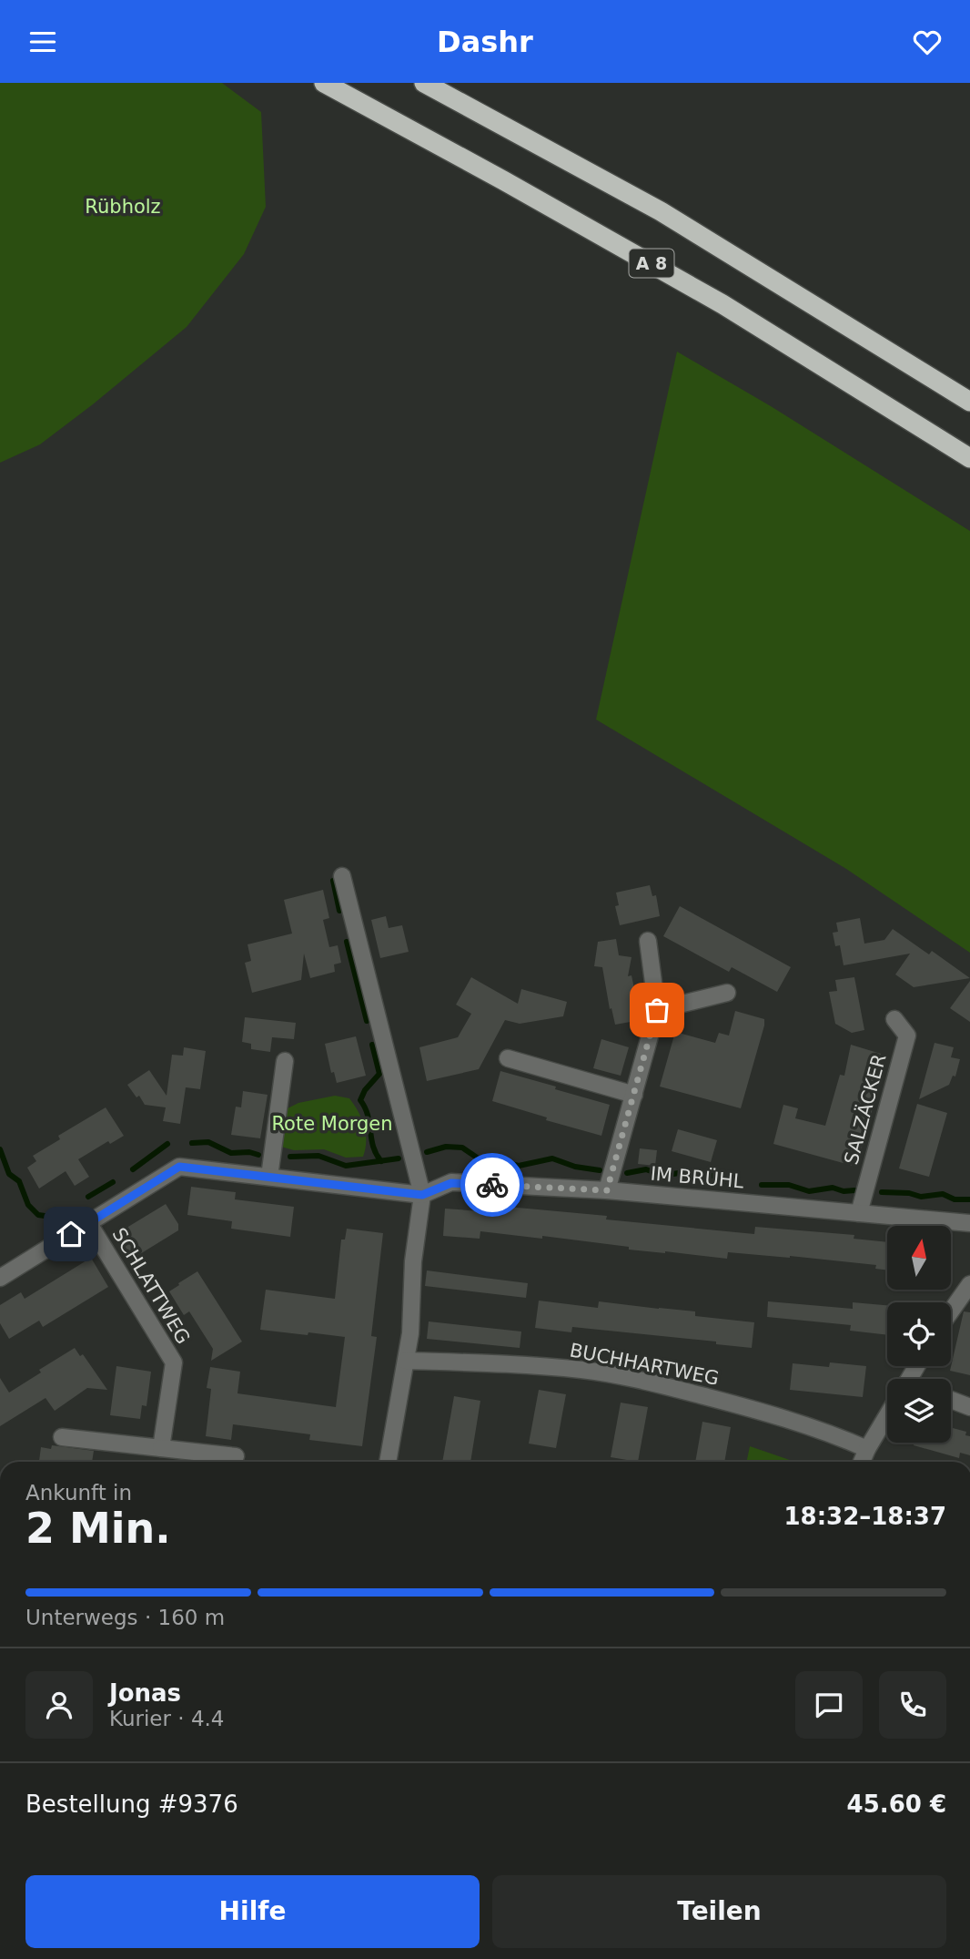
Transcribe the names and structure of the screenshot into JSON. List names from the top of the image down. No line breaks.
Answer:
{"streets":{"highway":["A 8"],"street":["SALZÄCKER","IM BRÜHL","SCHLATTWEG","BUCHHARTWEG"]},"crossings":[["SALZÄCKER","IM BRÜHL"],["IM BRÜHL","SCHLATTWEG"]],"parks":["Rübholz","Rote Morgen"],"north":"top","page":{"header":"Dashr","heading":["2 Min.","Ankunft in","18:32–18:37"],"panel":["Jonas","Kurier · 4.4","Bestellung #9376","45.60 €"],"bar":"Unterwegs · 160 m","buttons":["Hilfe","Teilen"]}}
